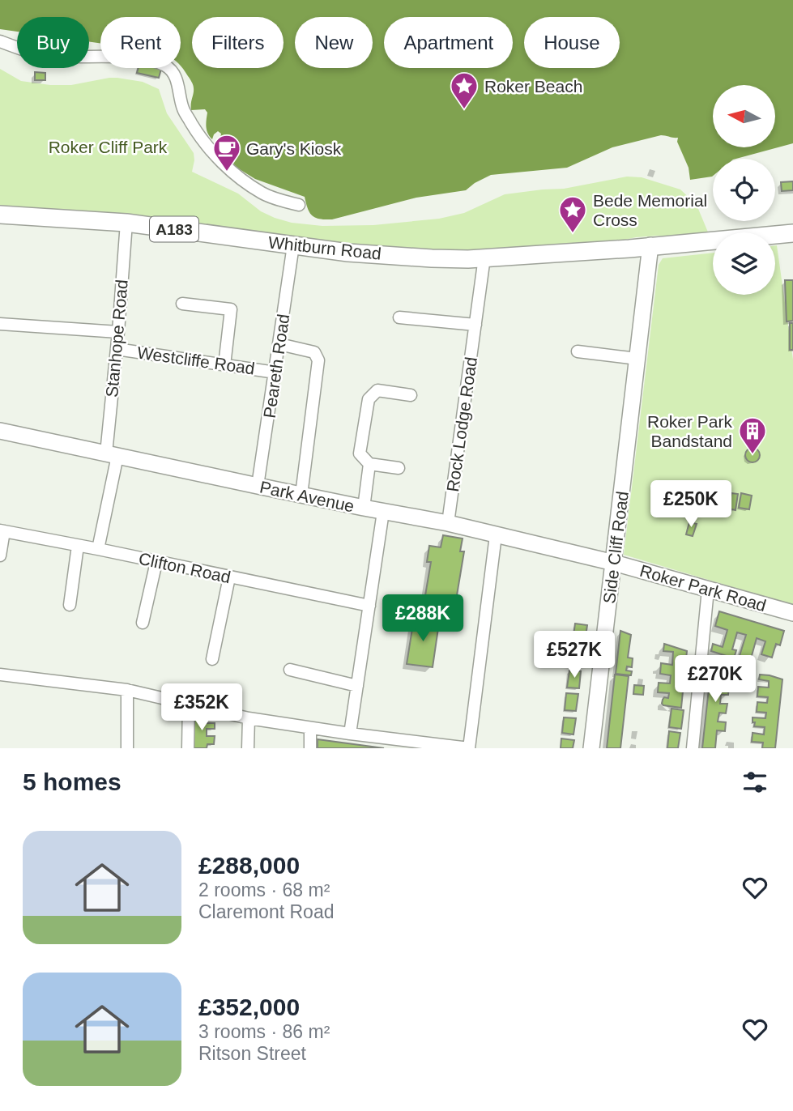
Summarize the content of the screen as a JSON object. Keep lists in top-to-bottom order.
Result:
{
  "streets": {
    "main road": ["A183", "Whitburn Road"],
    "street": [
      "Stanhope Road",
      "Westcliffe Road",
      "Peareth Road",
      "Rock Lodge Road",
      "Park Avenue",
      "Side Cliff Road",
      "Clifton Road",
      "Roker Park Road"
    ]
  },
  "crossings": [
    ["A183", "Whitburn Road"],
    ["A183", "Side Cliff Road"],
    ["Whitburn Road", "Stanhope Road"],
    ["Whitburn Road", "Peareth Road"],
    ["Whitburn Road", "Rock Lodge Road"],
    ["Whitburn Road", "Side Cliff Road"],
    ["Stanhope Road", "Westcliffe Road"],
    ["Stanhope Road", "Park Avenue"],
    ["Stanhope Road", "Clifton Road"],
    ["Westcliffe Road", "Peareth Road"],
    ["Peareth Road", "Park Avenue"],
    ["Rock Lodge Road", "Park Avenue"],
    ["Park Avenue", "Side Cliff Road"],
    ["Park Avenue", "Roker Park Road"],
    ["Side Cliff Road", "Roker Park Road"]
  ],
  "parks": ["Roker Cliff Park"],
  "places": {
    "place": ["Roker Beach", "Bede Memorial Cross"],
    "cafe": ["Gary's Kiosk"],
    "building": ["Roker Park Bandstand"]
  },
  "north": "left",
  "page": {
    "chip": [
      "Buy",
      "Rent",
      "Filters",
      "New",
      "Apartment",
      "House"
    ],
    "price": [
      "£250K",
      "£288K",
      "£527K",
      "£270K",
      "£352K"
    ],
    "heading": "5 homes",
    "list": [
      {
        "name": "£288,000",
        "note": "2 rooms · 68 m² · Claremont Road"
      },
      {
        "name": "£352,000",
        "note": "3 rooms · 86 m² · Ritson Street"
      }
    ]
  }
}
